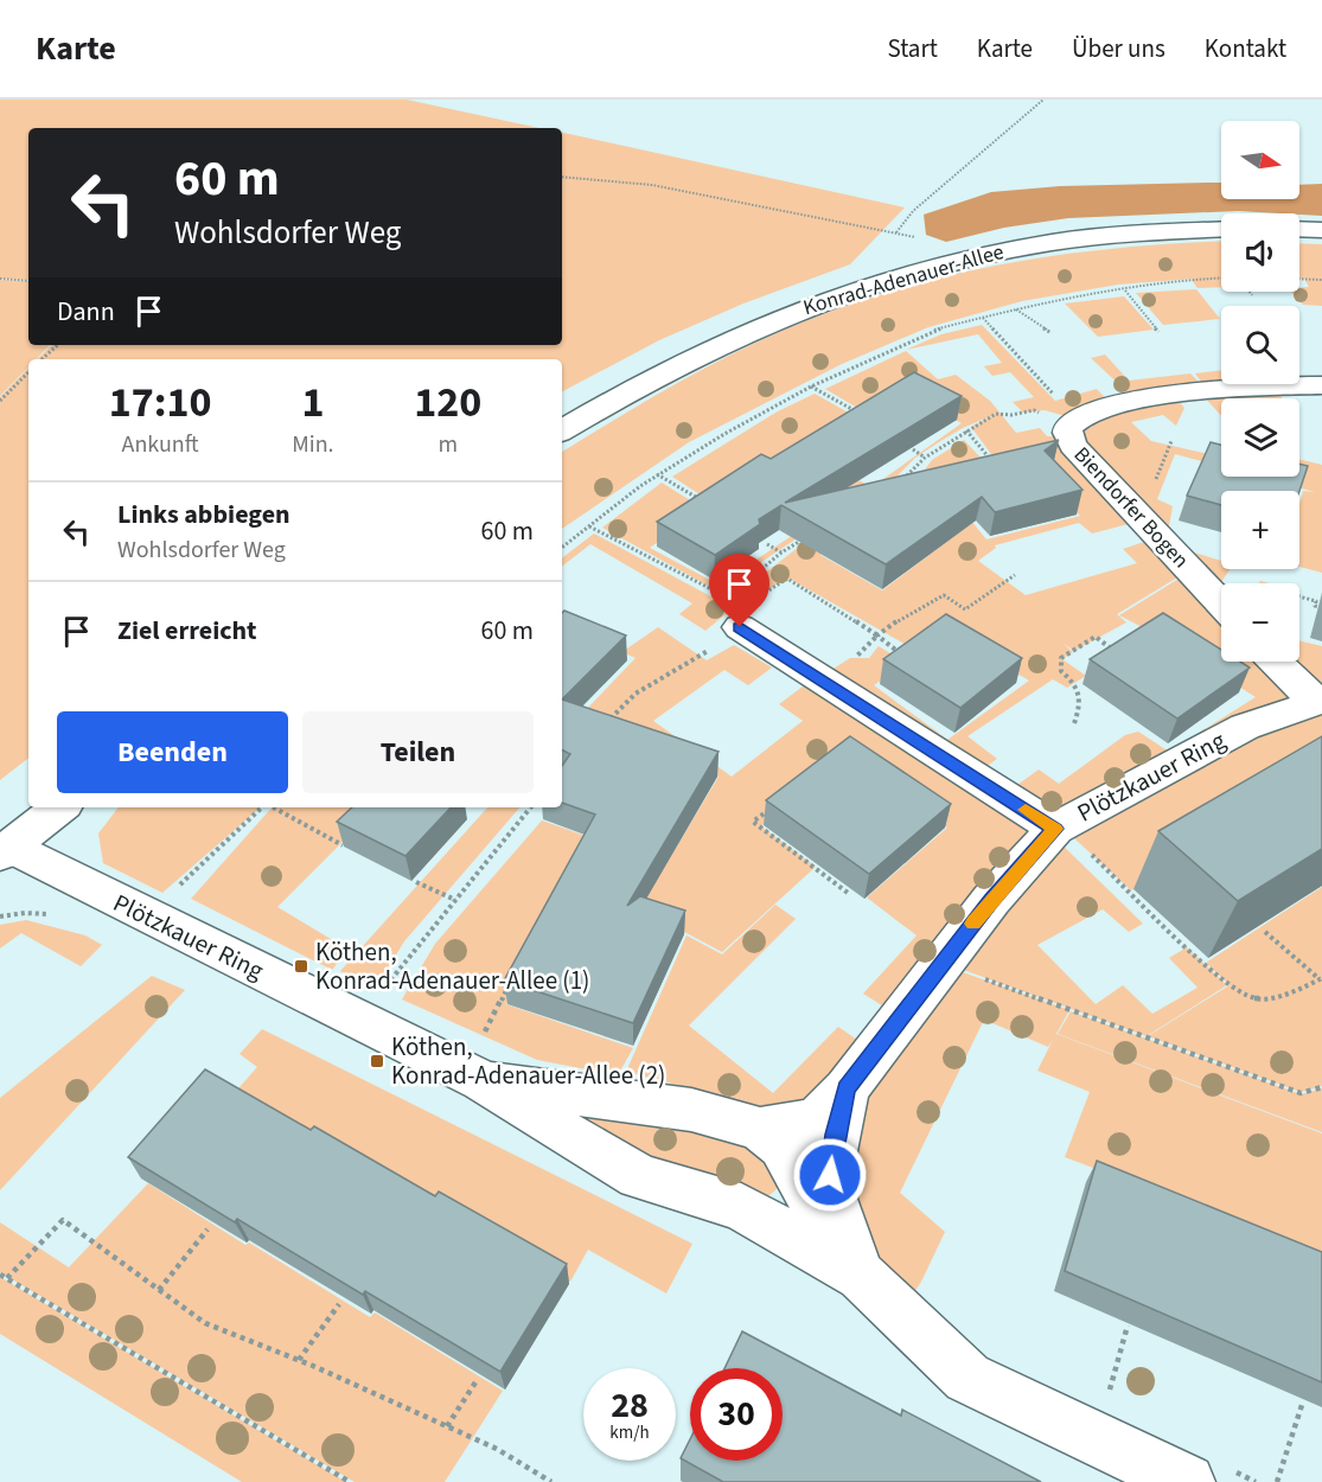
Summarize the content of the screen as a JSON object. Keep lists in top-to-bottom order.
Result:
{
  "streets": {
    "street": ["Konrad-Adenauer-Allee", "Biendorfer Bogen", "Plötzkauer Ring"]
  },
  "places": {
    "transit": ["Köthen, Konrad-Adenauer-Allee (1)", "Köthen, Konrad-Adenauer-Allee (2)"]
  },
  "north": "right",
  "page": {
    "header": "Karte",
    "nav": [
      "Start",
      "Karte",
      "Über uns",
      "Kontakt"
    ],
    "map_buttons": ["+", "−"],
    "turn": ["60 m", "Wohlsdorfer Weg"],
    "then": "Dann",
    "eta": [
      "17:10",
      "Ankunft",
      "1",
      "Min.",
      "120",
      "m"
    ],
    "list": [
      {
        "name": "Links abbiegen",
        "note": "Wohlsdorfer Weg",
        "value": "60 m"
      },
      {
        "name": "Ziel erreicht",
        "value": "60 m"
      }
    ],
    "buttons": ["Beenden", "Teilen"],
    "speed": "28 km/h",
    "limit": "30"
  }
}
